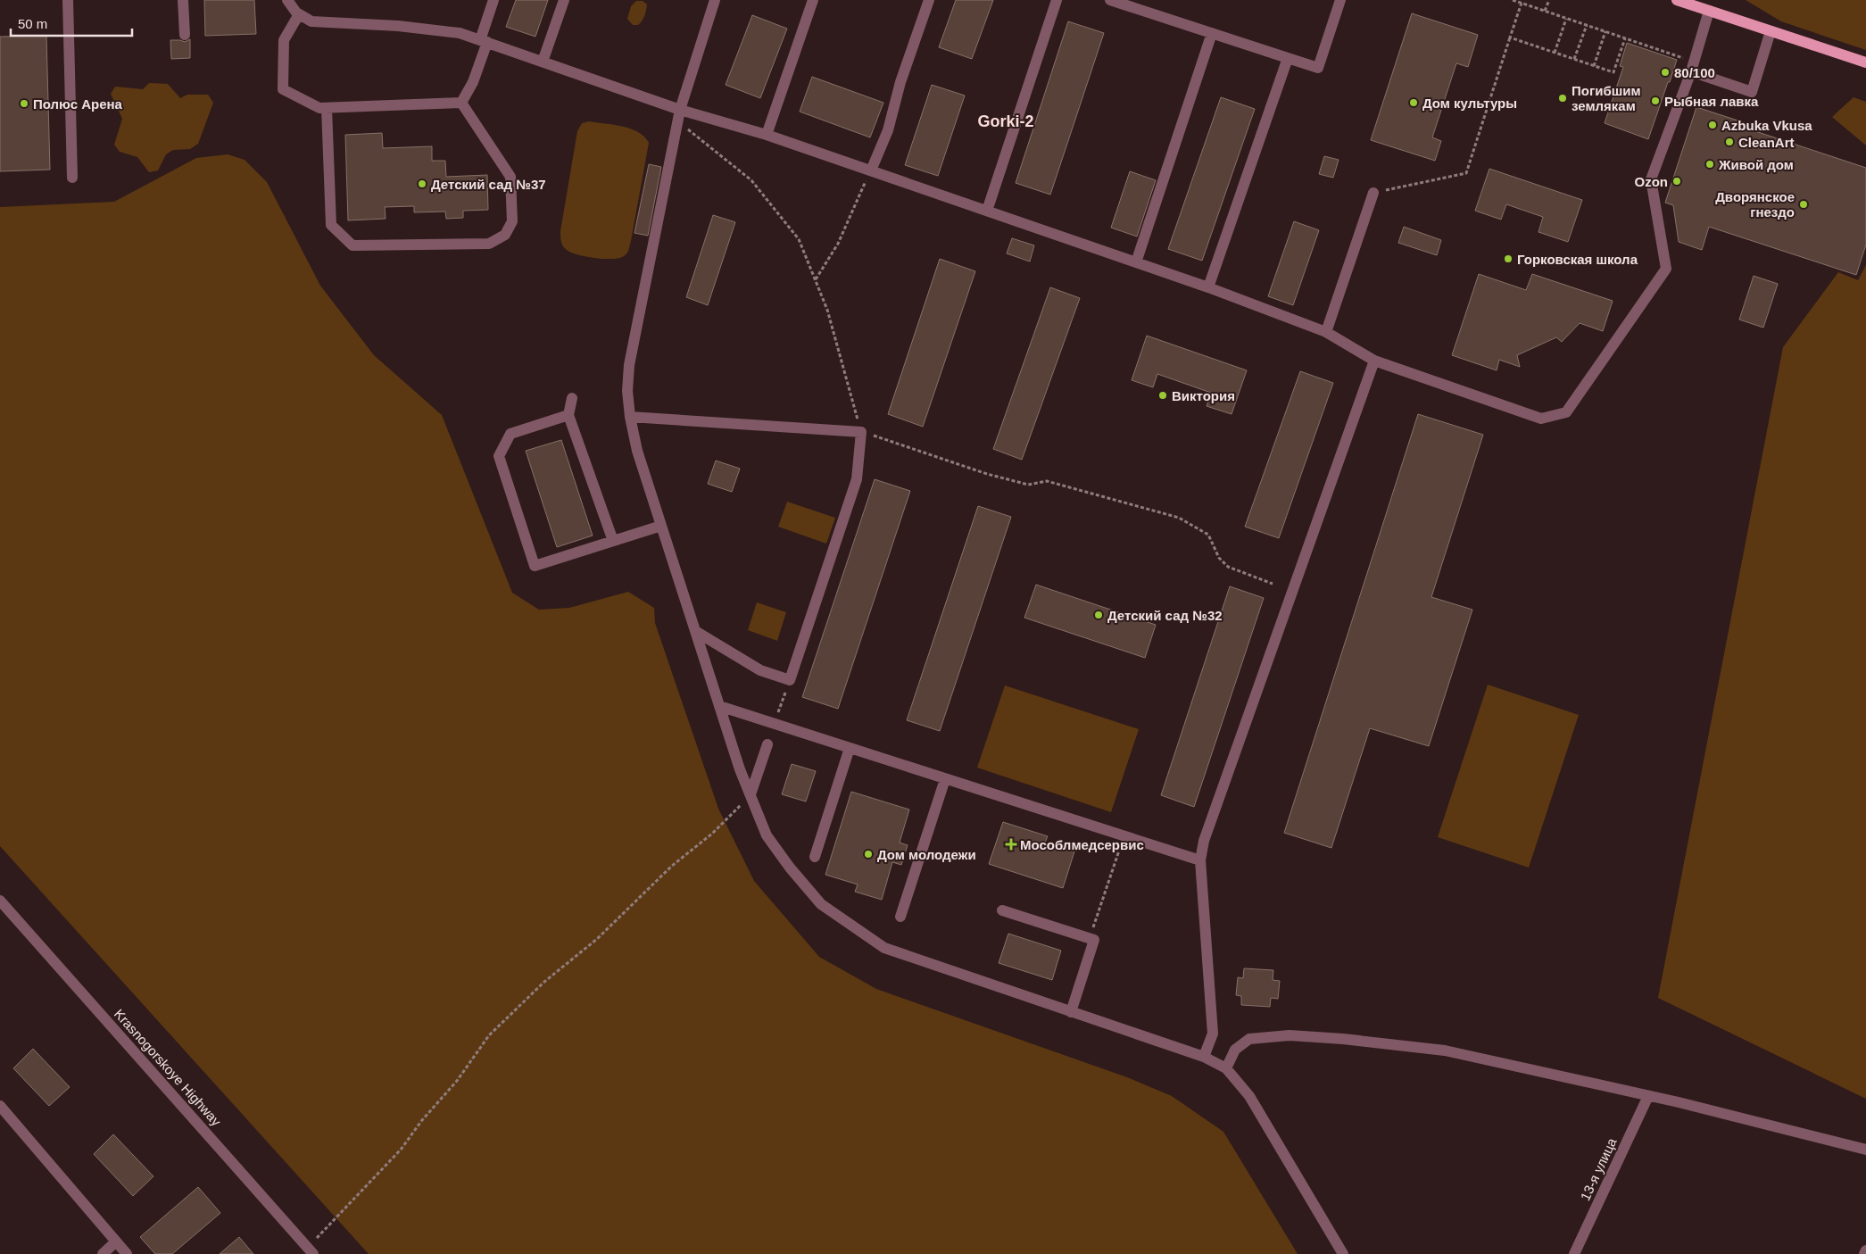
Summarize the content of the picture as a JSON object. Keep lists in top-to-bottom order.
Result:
{
  "streets": {
    "street": ["Krasnogorskoye Highway", "13-я улица"]
  },
  "districts": ["Gorki-2"],
  "places": {
    "other": [
      "80/100",
      "Погибшим землякам",
      "Рыбная лавка",
      "Дом культуры",
      "Полюс Арена",
      "Azbuka Vkusa",
      "CleanArt",
      "Живой дом",
      "Ozon",
      "Детский сад №37",
      "Дворянское гнездо",
      "Горковская школа",
      "Виктория",
      "Детский сад №32",
      "Дом молодежи"
    ],
    "health": ["Мособлмедсервис"]
  },
  "scale_bar": "50 m"
}
